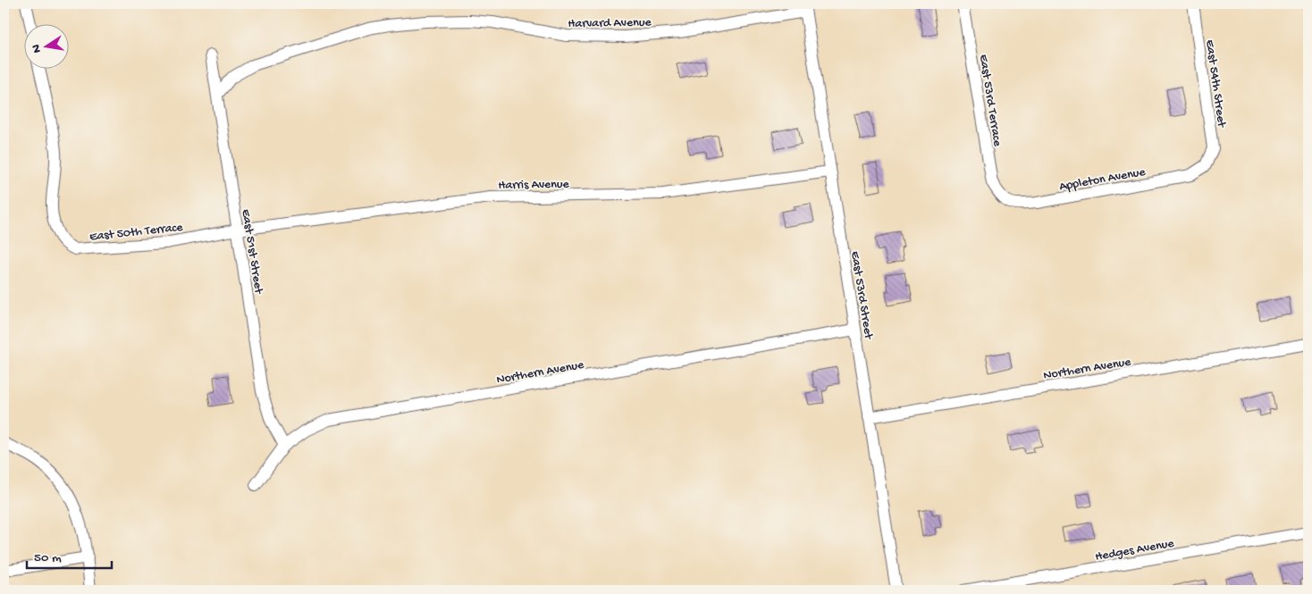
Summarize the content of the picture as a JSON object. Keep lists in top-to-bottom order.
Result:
{
  "streets": {
    "street": [
      "Harvard Avenue",
      "East 54th Street",
      "East 53rd Terrace",
      "Appleton Avenue",
      "Harris Avenue",
      "East 50th Terrace",
      "East 51st Street",
      "East 53rd Street",
      "Northern Avenue",
      "Hedges Avenue"
    ]
  },
  "crossings": [
    ["Harvard Avenue", "East 51st Street"],
    ["Harvard Avenue", "East 53rd Street"],
    ["East 54th Street", "Appleton Avenue"],
    ["East 53rd Terrace", "Appleton Avenue"],
    ["Harris Avenue", "East 50th Terrace"],
    ["Harris Avenue", "East 51st Street"],
    ["Harris Avenue", "East 53rd Street"],
    ["East 50th Terrace", "East 51st Street"],
    ["East 51st Street", "Northern Avenue"],
    ["East 53rd Street", "Northern Avenue"]
  ],
  "scale_bar": "50 m",
  "north": "left"
}
